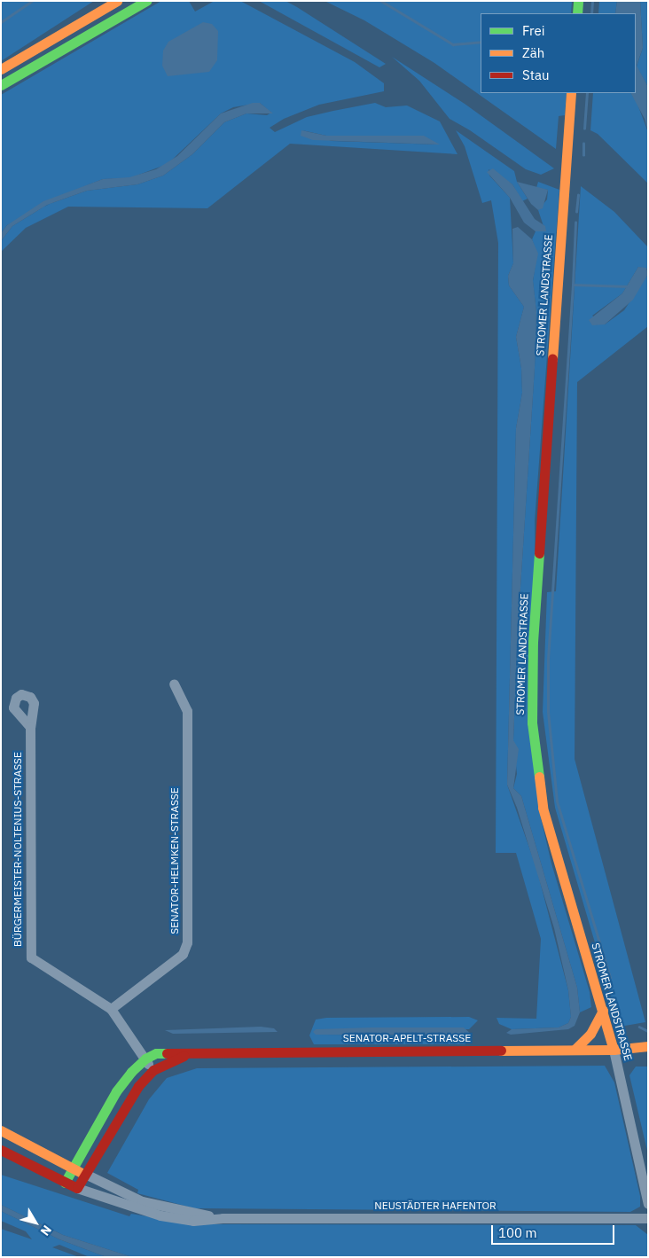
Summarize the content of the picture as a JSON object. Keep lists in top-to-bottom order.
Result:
{
  "streets": {
    "main road": ["STROMER LANDSTRASSE", "SENATOR-APELT-STRASSE"],
    "street": ["BÜRGERMEISTER-NOLTENIUS-STRASSE", "SENATOR-HELMKEN-STRASSE", "NEUSTÄDTER HAFENTOR"]
  },
  "crossings": [
    ["STROMER LANDSTRASSE", "SENATOR-APELT-STRASSE"],
    ["BÜRGERMEISTER-NOLTENIUS-STRASSE", "SENATOR-HELMKEN-STRASSE"],
    ["SENATOR-APELT-STRASSE", "NEUSTÄDTER HAFENTOR"]
  ],
  "legend": ["Frei", "Zäh", "Stau"],
  "scale_bar": "100 m",
  "north": "bottom right"
}
